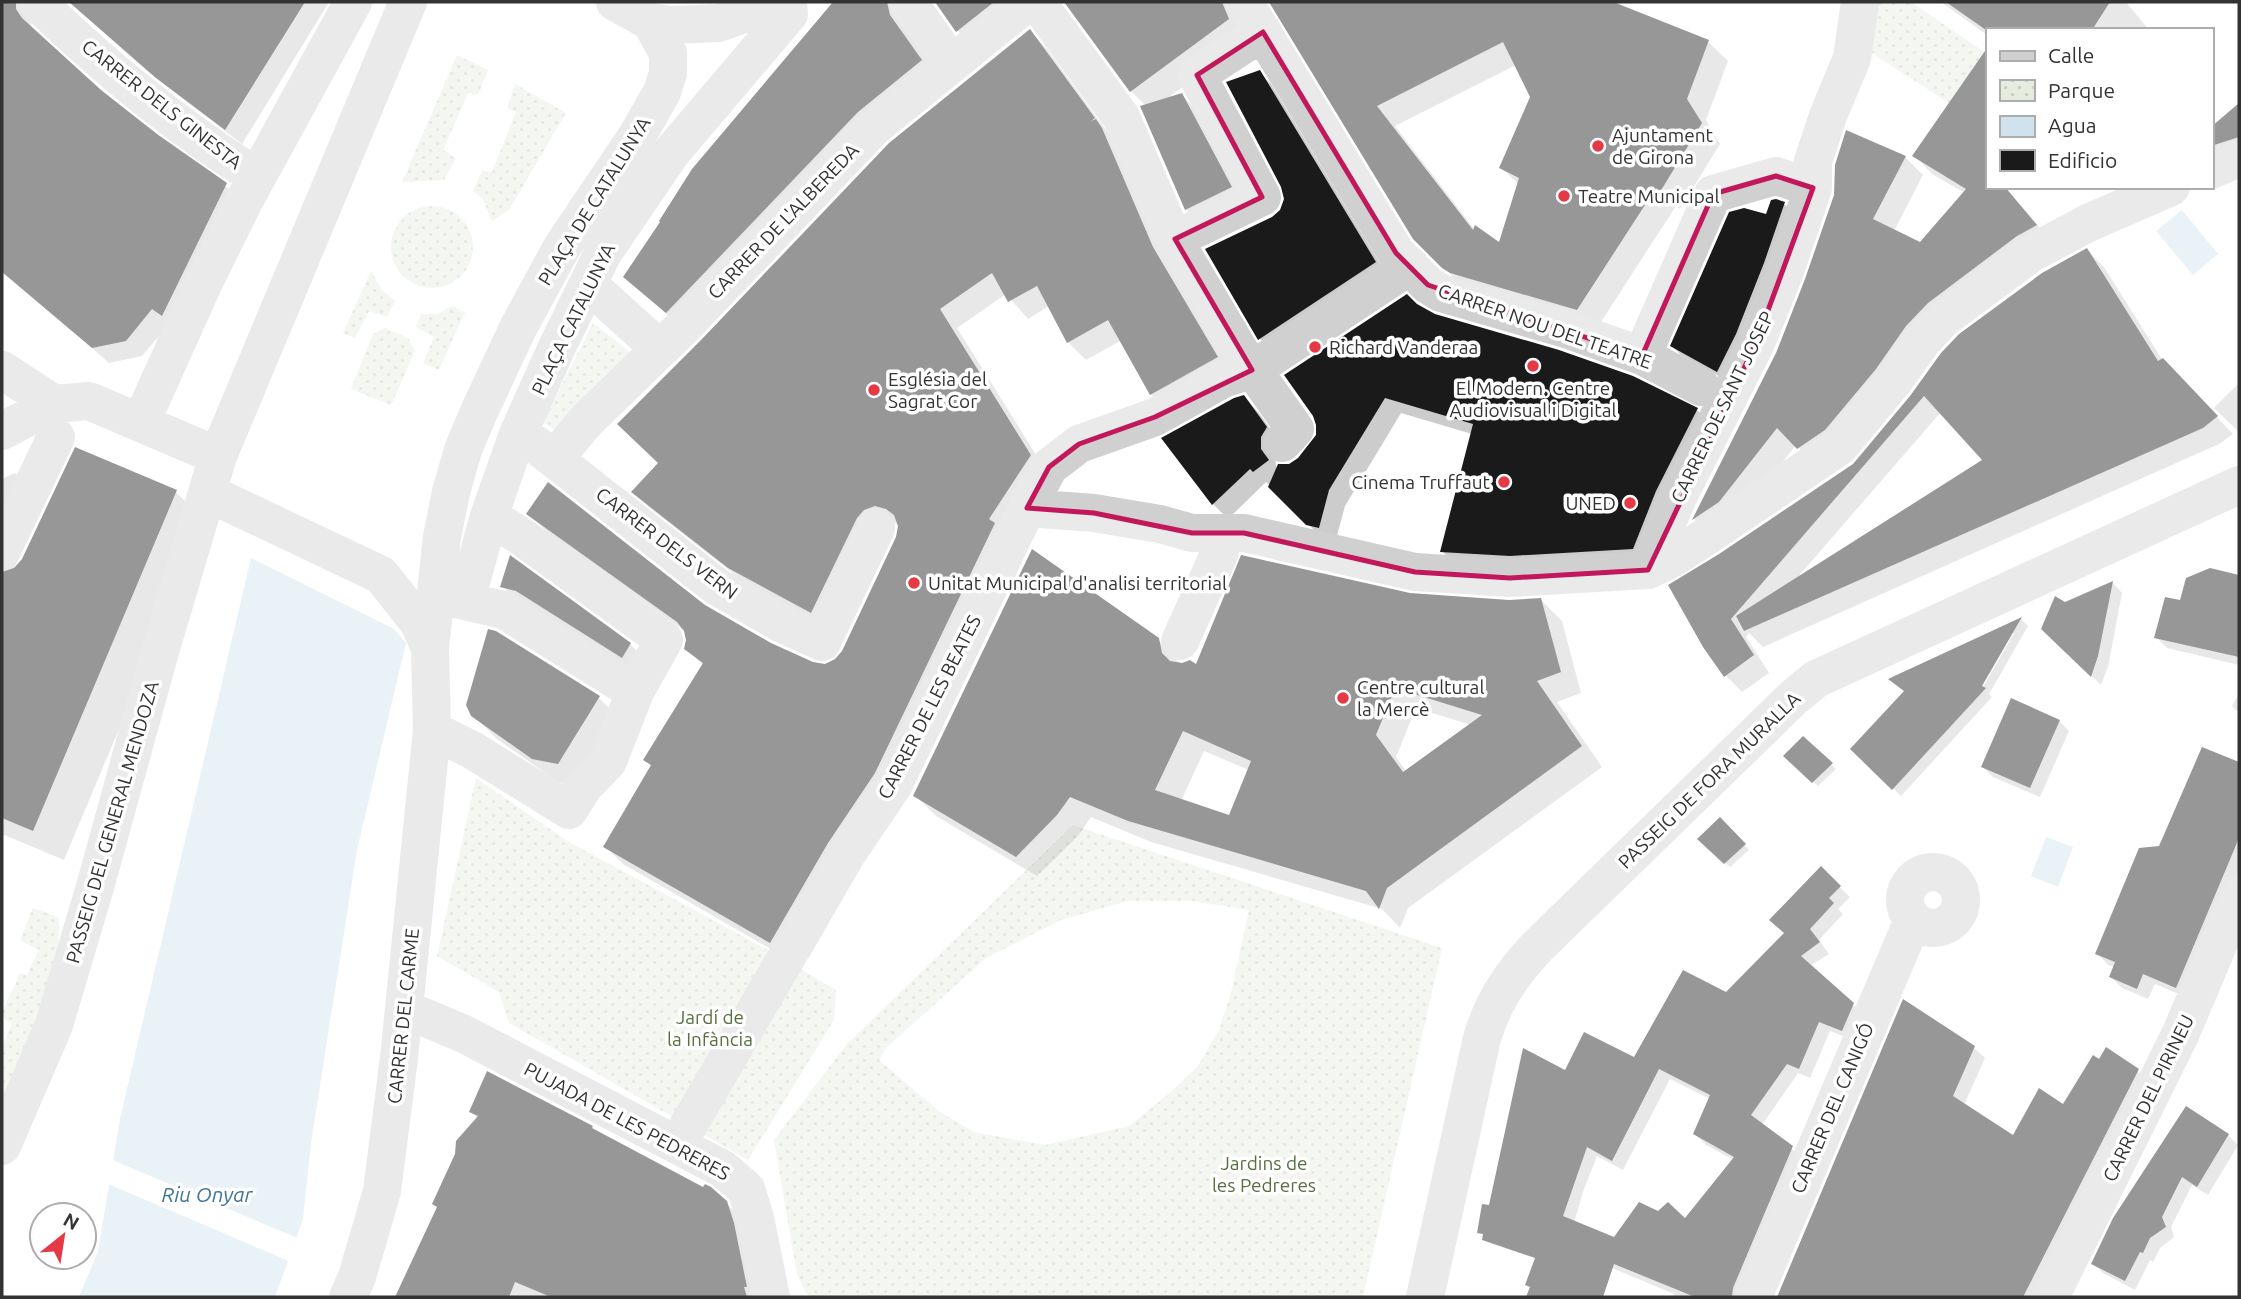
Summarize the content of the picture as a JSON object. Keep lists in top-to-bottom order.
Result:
{
  "streets": {
    "street": [
      "CARRER DELS GINESTA",
      "PLAÇA DE CATALUNYA",
      "CARRER DE L'ALBEREDA",
      "PLAÇA CATALUNYA",
      "CARRER NOU DEL TEATRE",
      "CARRER DE SANT JOSEP",
      "CARRER DELS VERN",
      "CARRER DE LES BEATES",
      "PASSEIG DE FORA MURALLA",
      "PASSEIG DEL GENERAL MENDOZA",
      "CARRER DEL CARME",
      "CARRER DEL PIRINEU",
      "CARRER DEL CANIGÓ",
      "PUJADA DE LES PEDRERES"
    ]
  },
  "crossings": [
    ["PLAÇA DE CATALUNYA", "PLAÇA CATALUNYA"],
    ["PLAÇA DE CATALUNYA", "PASSEIG DEL GENERAL MENDOZA"],
    ["PLAÇA DE CATALUNYA", "CARRER DEL CARME"],
    ["CARRER DE L'ALBEREDA", "CARRER DELS VERN"],
    ["PLAÇA CATALUNYA", "CARRER DELS VERN"],
    ["CARRER NOU DEL TEATRE", "CARRER DE LES BEATES"],
    ["CARRER DE LES BEATES", "PUJADA DE LES PEDRERES"],
    ["CARRER DEL CARME", "PUJADA DE LES PEDRERES"]
  ],
  "water": ["Riu Onyar"],
  "parks": ["Jardí de la Infància", "Jardins de les Pedreres"],
  "places": [
    "Ajuntament de Girona",
    "Teatre Municipal",
    "Richard Vanderaa",
    "El Modern. Centre Audiovisual i Digital",
    "Església del Sagrat Cor",
    "Cinema Truffaut",
    "UNED",
    "Unitat Municipal d'analisi territorial",
    "Centre cultural la Mercè"
  ],
  "legend": [
    "Calle",
    "Parque",
    "Agua",
    "Edificio"
  ],
  "north": "top right"
}
